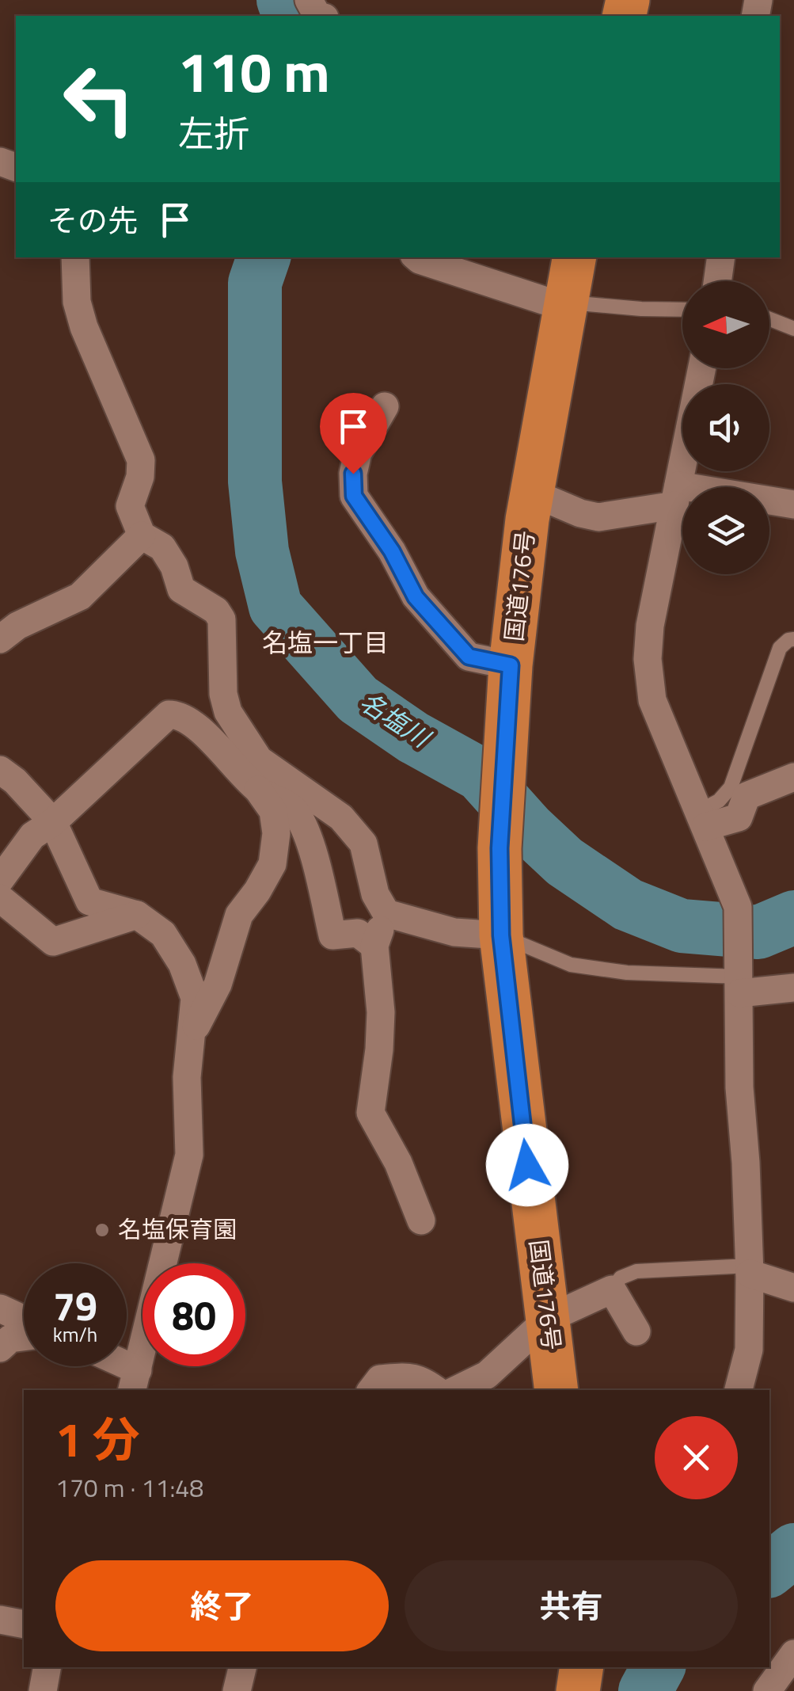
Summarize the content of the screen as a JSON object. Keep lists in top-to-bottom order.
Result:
{
  "streets": {
    "highway": ["国道176号"]
  },
  "districts": ["名塩一丁目"],
  "water": ["名塩川"],
  "places": ["名塩保育園"],
  "north": "left",
  "page": {
    "turn": ["110 m", "左折"],
    "then": "その先",
    "speed": "79 km/h",
    "limit": "80",
    "heading": ["1 分", "170 m · 11:48"],
    "buttons": ["終了", "共有"]
  }
}
